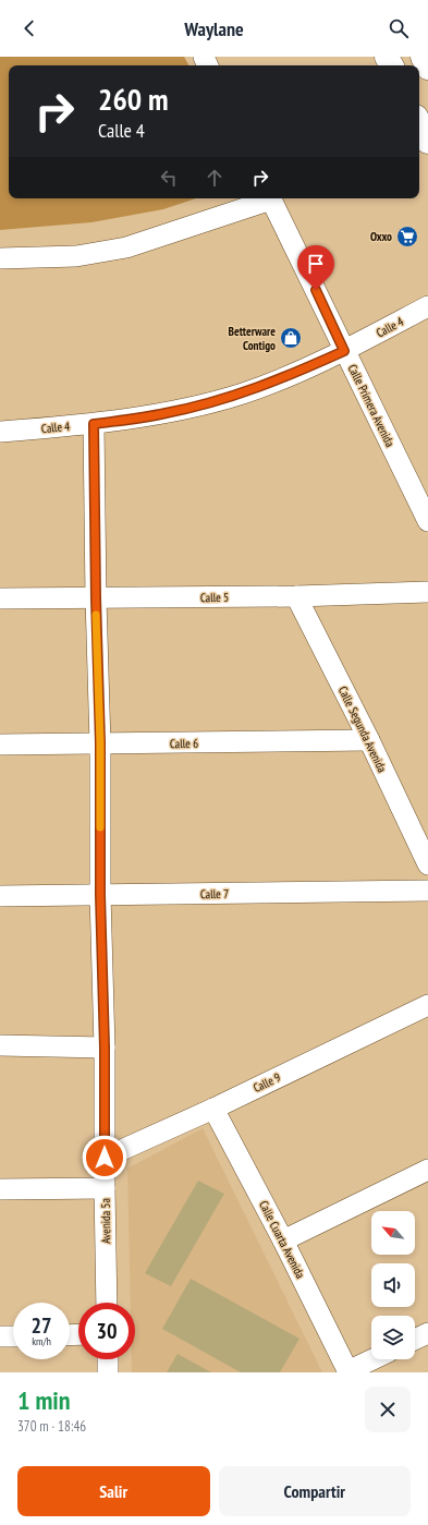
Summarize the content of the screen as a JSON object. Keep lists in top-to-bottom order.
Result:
{
  "streets": {
    "street": [
      "Calle 4",
      "Calle Primera Avenida",
      "Calle 5",
      "Calle Segunda Avenida",
      "Calle 6",
      "Calle 7",
      "Calle 9",
      "Avenida 5a",
      "Calle Cuarta Avenida"
    ]
  },
  "crossings": [
    ["Calle 4", "Calle Primera Avenida"],
    ["Calle 4", "Avenida 5a"],
    ["Calle 5", "Calle Segunda Avenida"],
    ["Calle 5", "Avenida 5a"],
    ["Calle Segunda Avenida", "Calle 6"],
    ["Calle 6", "Avenida 5a"],
    ["Calle 7", "Avenida 5a"],
    ["Calle 9", "Avenida 5a"],
    ["Calle 9", "Calle Cuarta Avenida"]
  ],
  "places": {
    "supermarket": ["Oxxo"],
    "shop": ["Betterware Contigo"]
  },
  "north": "top left",
  "page": {
    "header": "Waylane",
    "turn": ["260 m", "Calle 4"],
    "speed": "27 km/h",
    "limit": "30",
    "heading": ["1 min", "370 m · 18:46"],
    "buttons": ["Salir", "Compartir"]
  }
}
